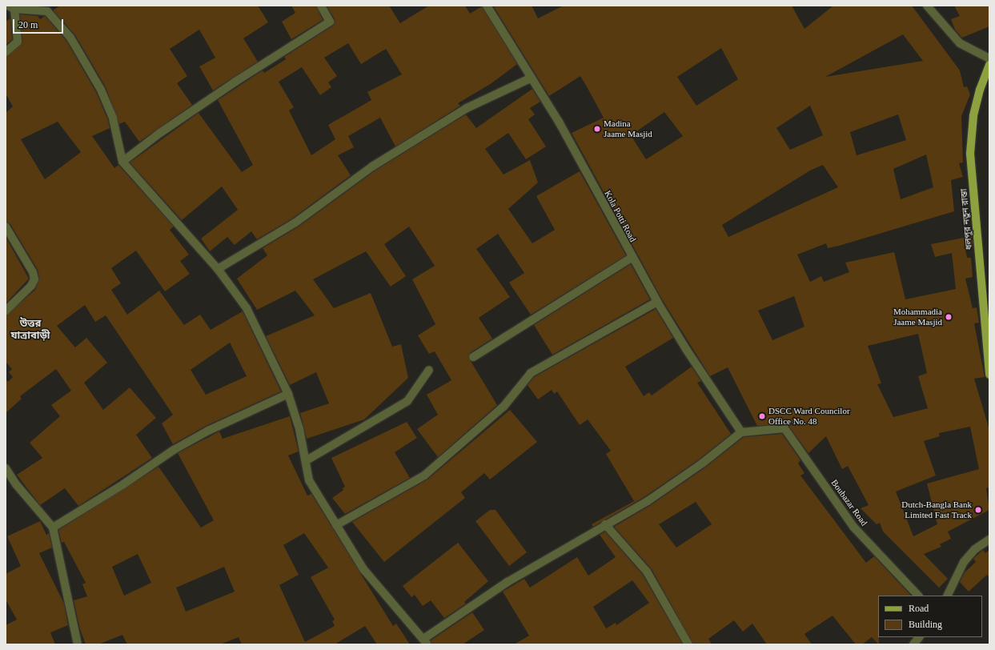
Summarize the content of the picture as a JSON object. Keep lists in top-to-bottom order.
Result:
{
  "streets": {
    "main road": ["ধলপুর নতুন রাস্তা"],
    "street": ["Kola Potti Road", "Boubazar Road"]
  },
  "crossings": [
    ["Kola Potti Road", "Boubazar Road"]
  ],
  "districts": ["উত্তর যাত্রাবাড়ী"],
  "places": [
    "Madina Jaame Masjid",
    "Mohammadia Jaame Masjid",
    "DSCC Ward Councilor Office No. 48",
    "Dutch-Bangla Bank Limited Fast Track"
  ],
  "legend": ["Road", "Building"],
  "scale_bar": "20 m"
}
